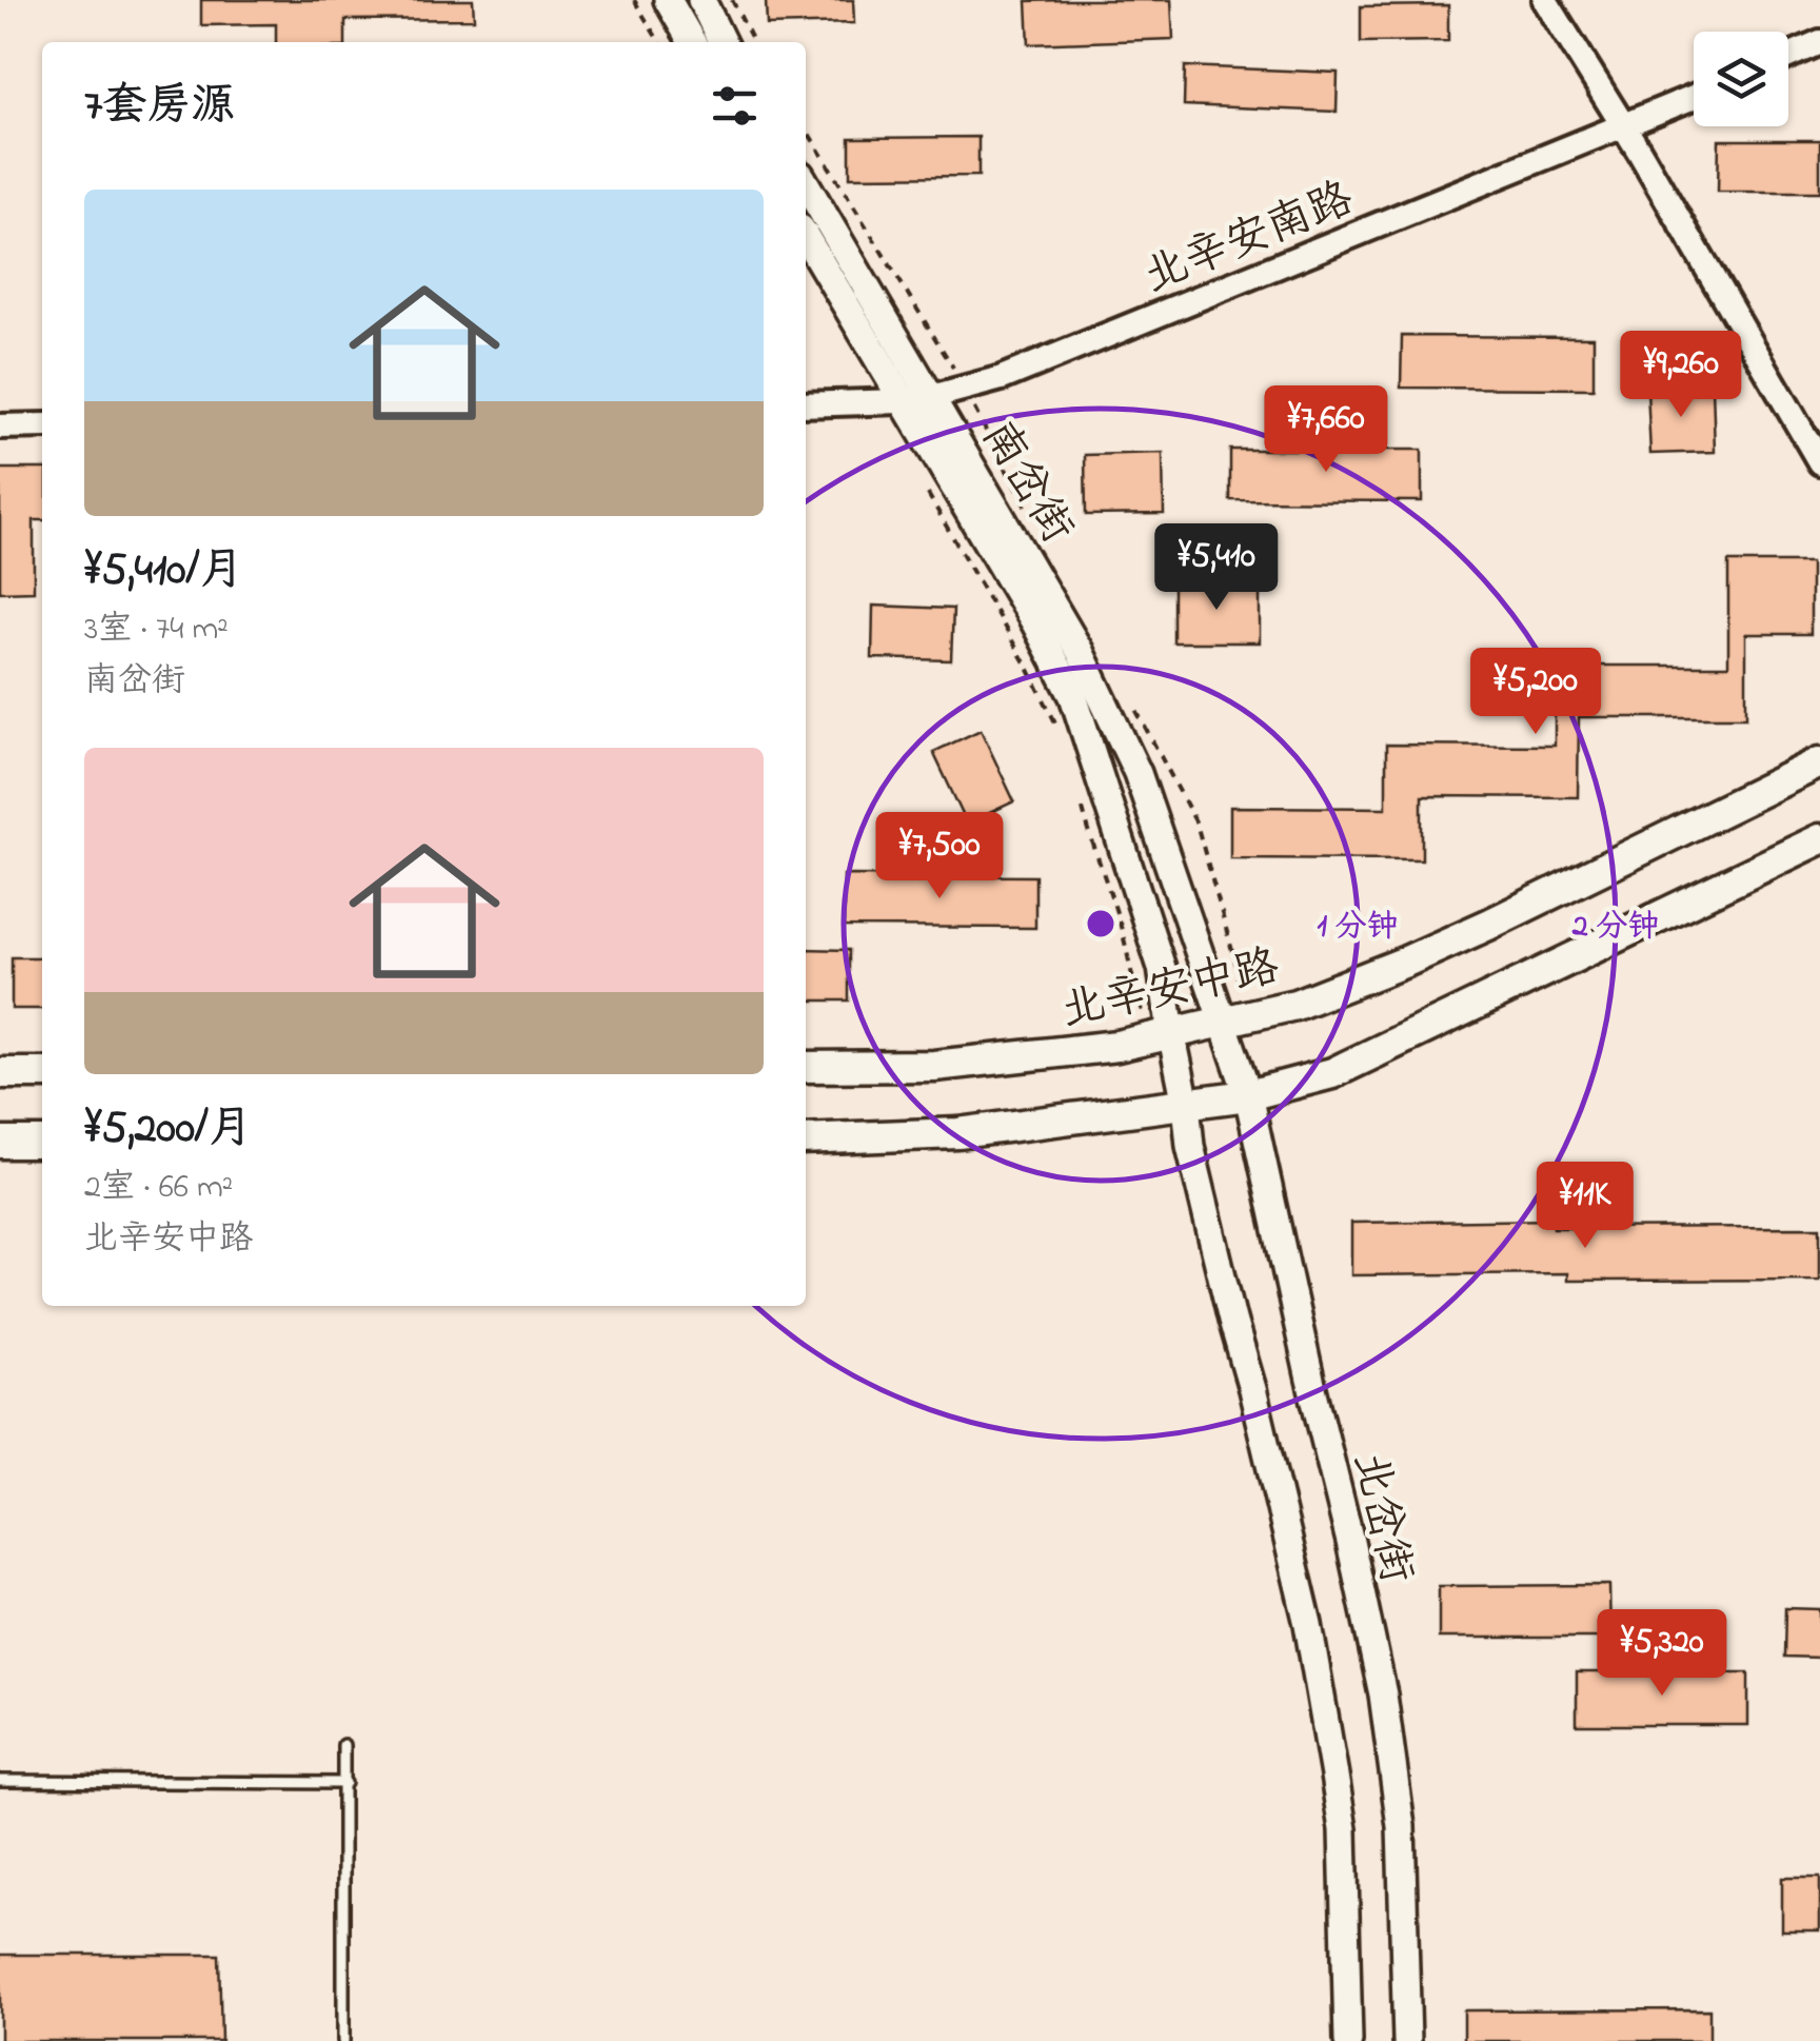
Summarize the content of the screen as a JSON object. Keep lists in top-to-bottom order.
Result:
{
  "streets": {
    "main road": ["南岔街", "北辛安中路", "北岔街"],
    "street": ["北辛安南路"]
  },
  "crossings": [
    ["北辛安南路", "南岔街"],
    ["南岔街", "北辛安中路"],
    ["南岔街", "北岔街"],
    ["北辛安中路", "北岔街"]
  ],
  "page": {
    "heading": "7套房源",
    "list": [
      {
        "name": "¥5,410/月",
        "note": "3室 · 74 m² · 南岔街"
      },
      {
        "name": "¥5,200/月",
        "note": "2室 · 66 m² · 北辛安中路"
      }
    ],
    "price": [
      "¥9,260",
      "¥7,660",
      "¥5,410",
      "¥5,200",
      "¥7,500",
      "¥11K",
      "¥5,320"
    ]
  },
  "rings": ["1 分钟", "2 分钟"]
}
